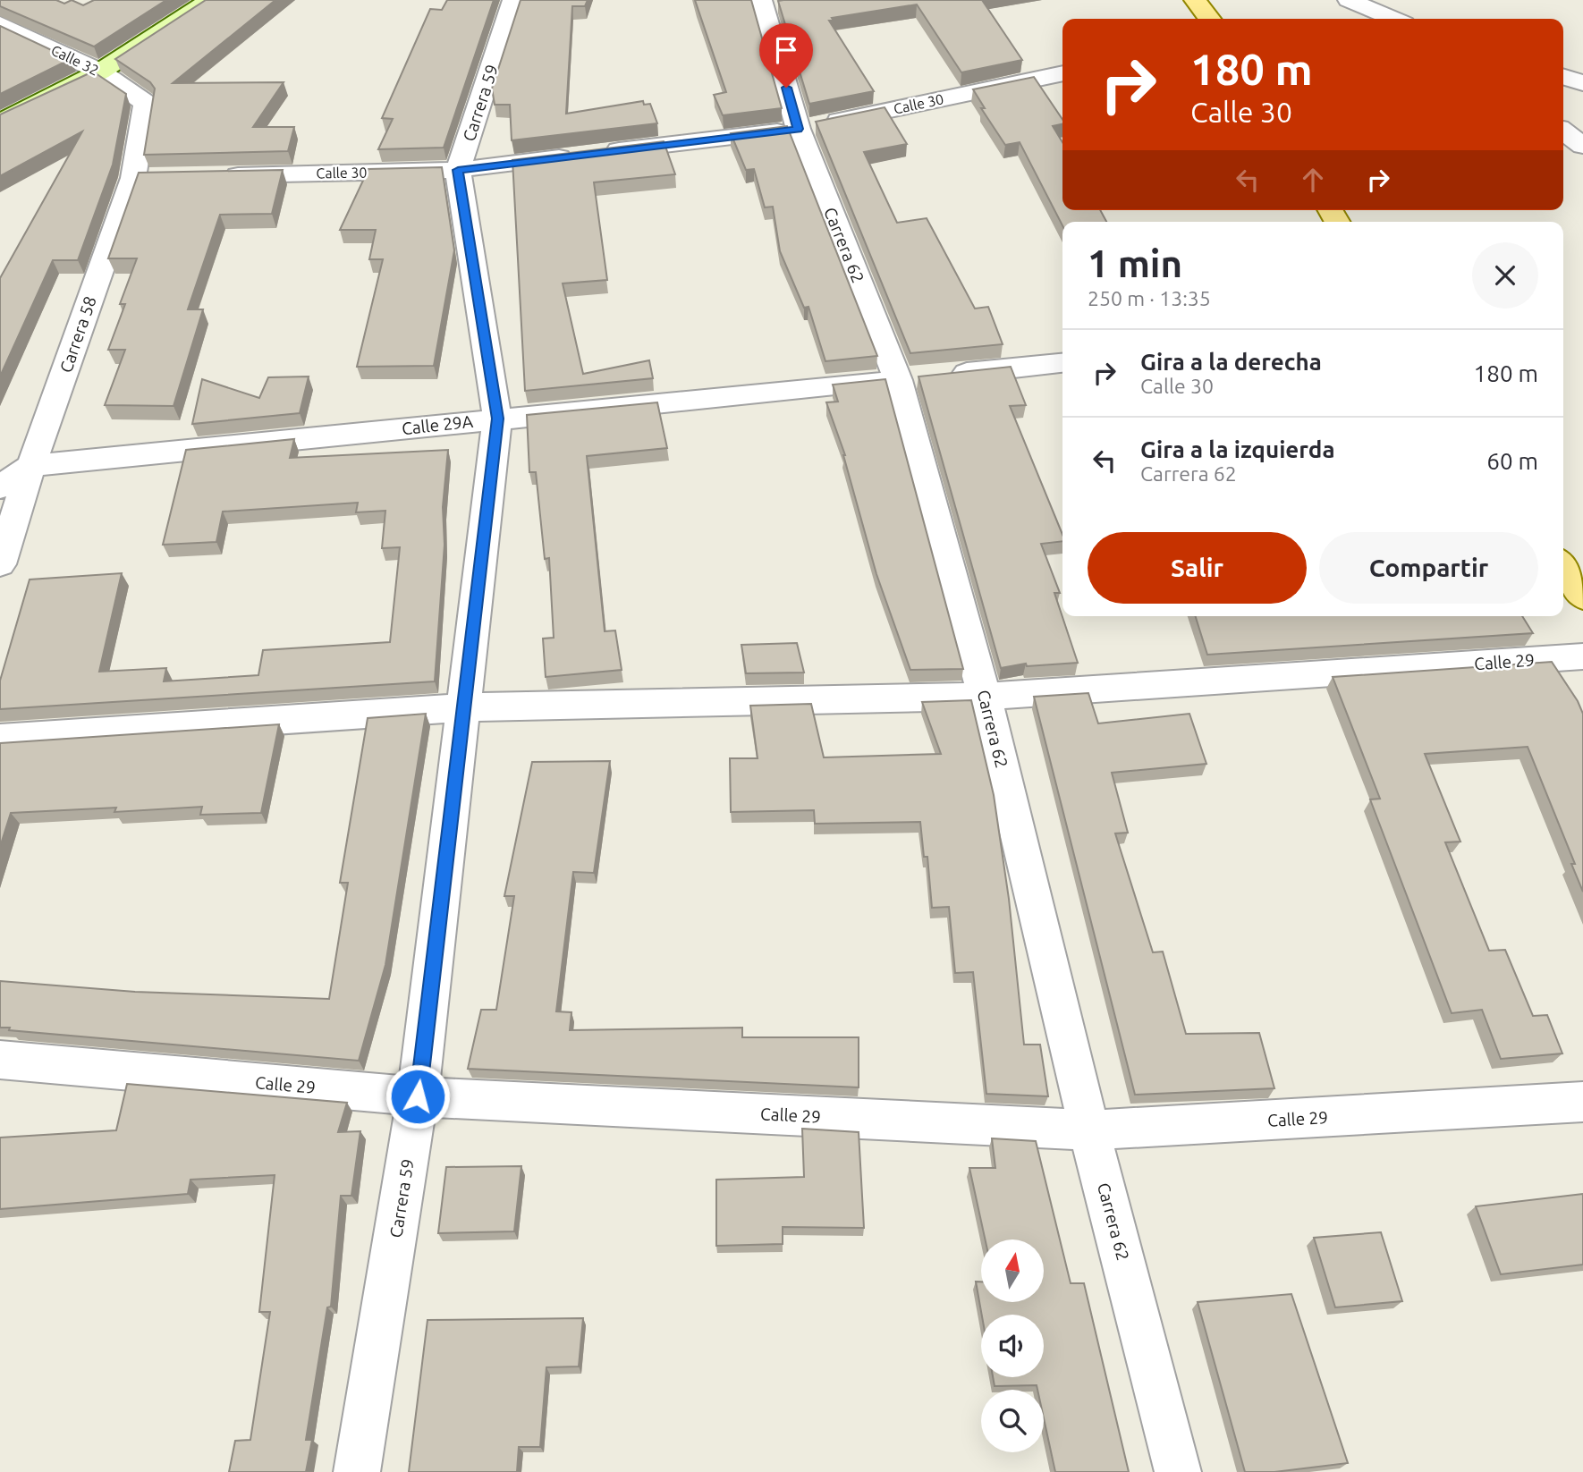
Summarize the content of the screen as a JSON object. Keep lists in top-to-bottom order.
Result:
{
  "streets": {
    "street": [
      "Calle 32",
      "Carrera 59",
      "Calle 30",
      "Carrera 62",
      "Carrera 58",
      "Calle 29A",
      "Calle 29"
    ]
  },
  "crossings": [
    ["Calle 32", "Carrera 58"],
    ["Carrera 59", "Calle 30"],
    ["Carrera 59", "Calle 29A"],
    ["Carrera 59", "Calle 29"],
    ["Calle 30", "Carrera 62"],
    ["Carrera 62", "Calle 29A"],
    ["Carrera 62", "Calle 29"],
    ["Carrera 58", "Calle 29A"]
  ],
  "north": "top",
  "page": {
    "turn": ["180 m", "Calle 30"],
    "heading": ["1 min", "250 m · 13:35"],
    "list": [
      {
        "name": "Gira a la derecha",
        "note": "Calle 30",
        "value": "180 m"
      },
      {
        "name": "Gira a la izquierda",
        "note": "Carrera 62",
        "value": "60 m"
      }
    ],
    "buttons": ["Salir", "Compartir"]
  }
}
